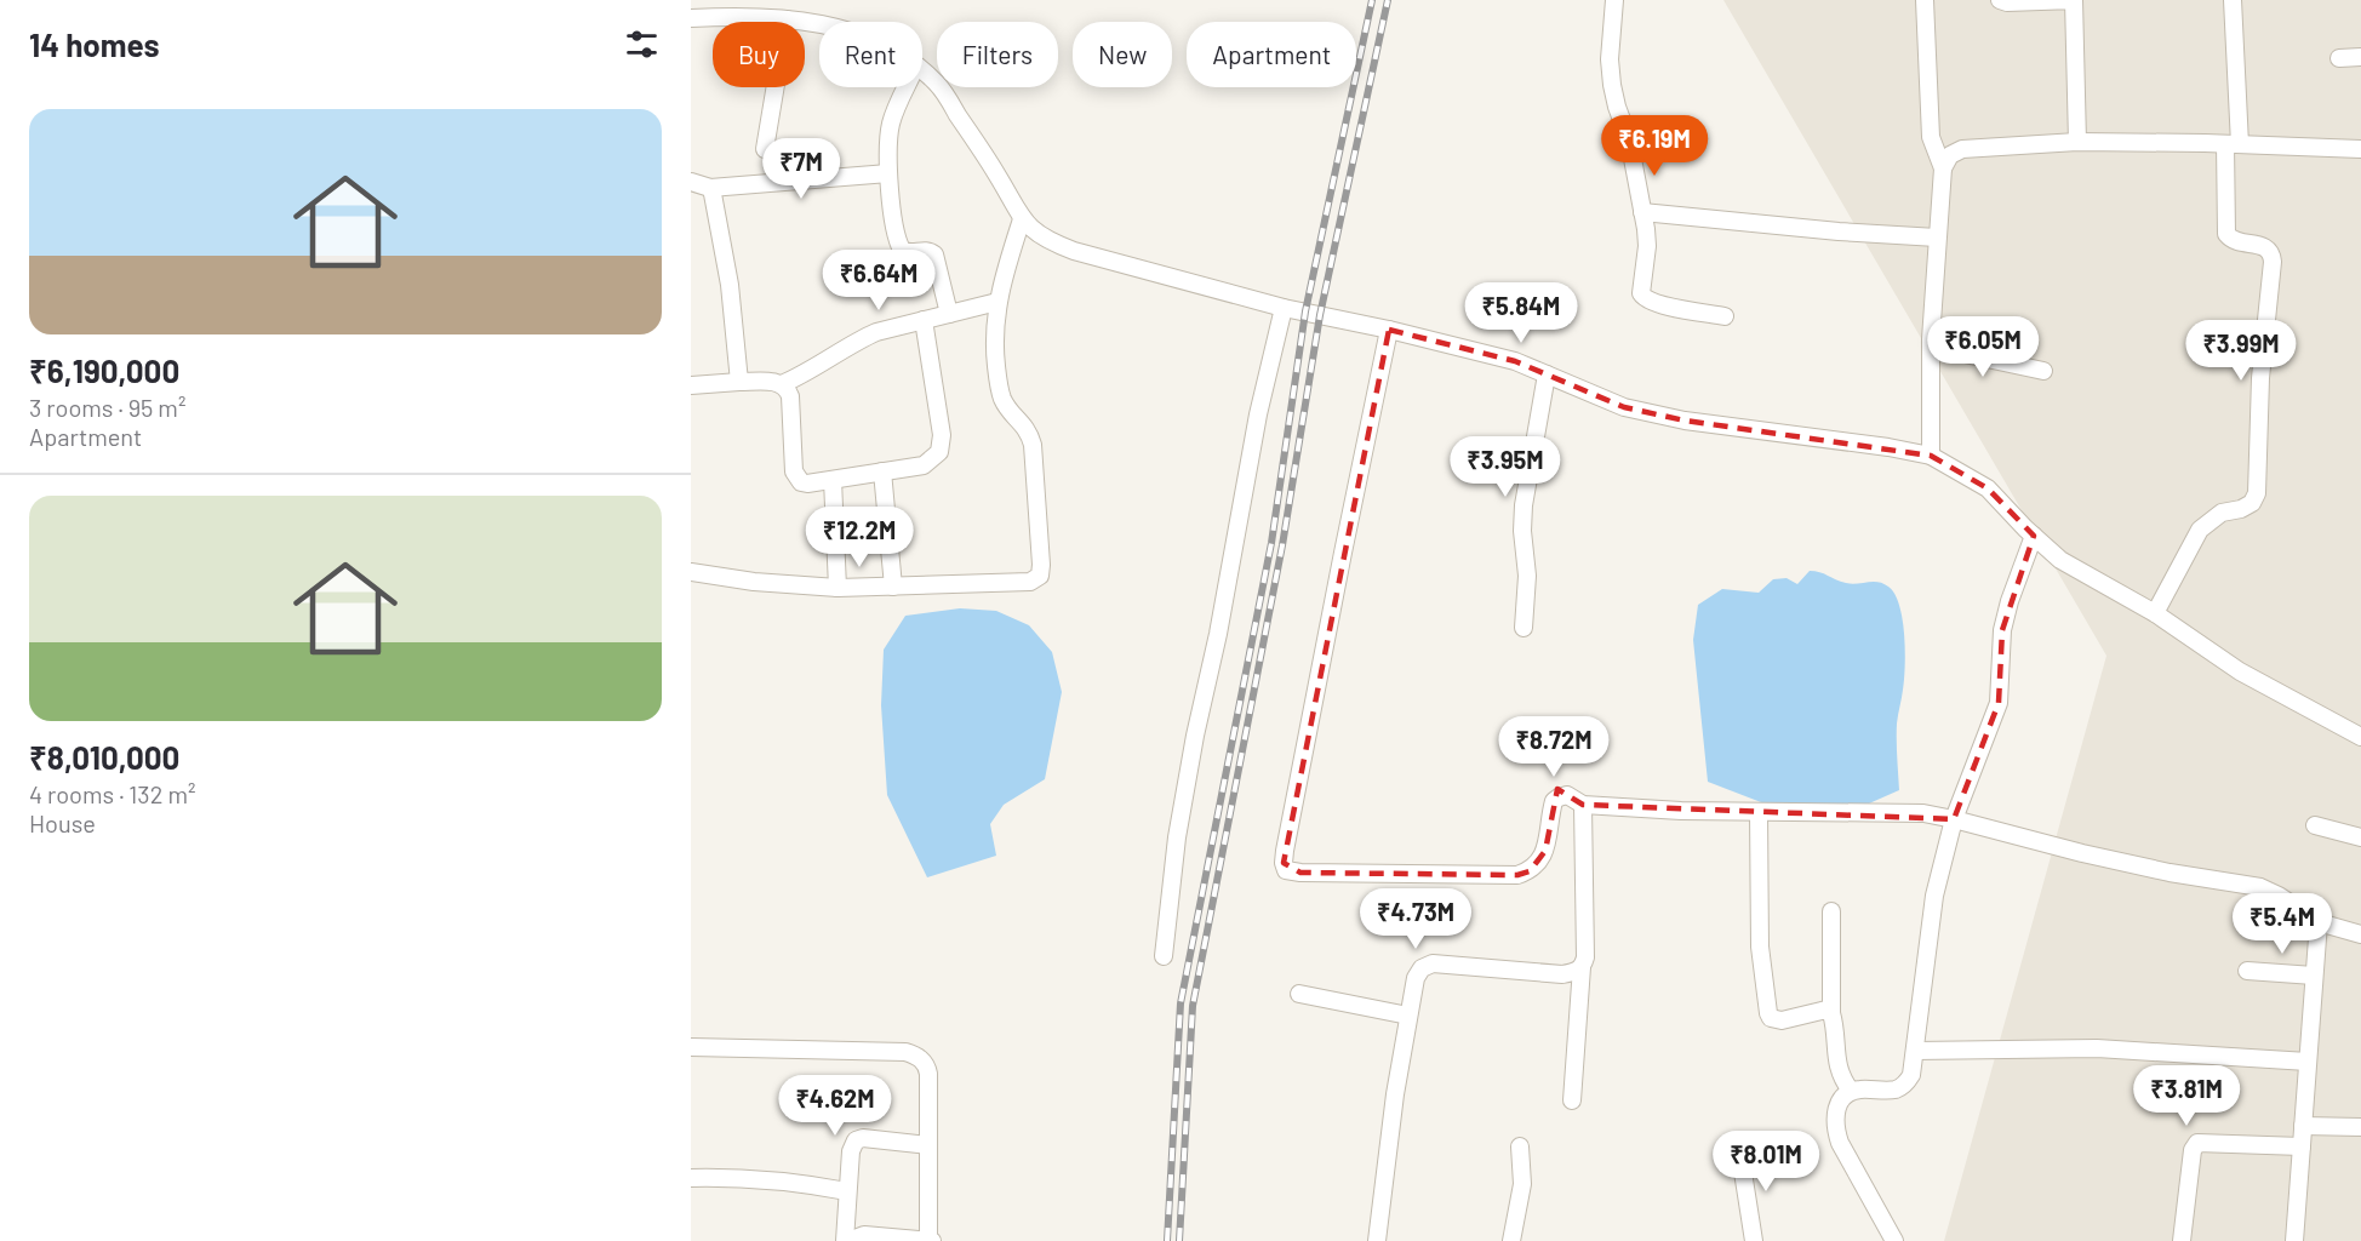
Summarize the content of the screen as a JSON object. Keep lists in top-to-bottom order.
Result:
{
  "page": {
    "heading": "14 homes",
    "chip": [
      "Buy",
      "Rent",
      "Filters",
      "New",
      "Apartment"
    ],
    "list": [
      {
        "name": "₹6,190,000",
        "note": "3 rooms · 95 m² · Apartment"
      },
      {
        "name": "₹8,010,000",
        "note": "4 rooms · 132 m² · House"
      }
    ],
    "price": [
      "₹6.19M",
      "₹7M",
      "₹6.64M",
      "₹5.84M",
      "₹6.05M",
      "₹3.99M",
      "₹3.95M",
      "₹12.2M",
      "₹8.72M",
      "₹4.73M",
      "₹5.4M",
      "₹3.81M",
      "₹4.62M",
      "₹8.01M"
    ]
  }
}
